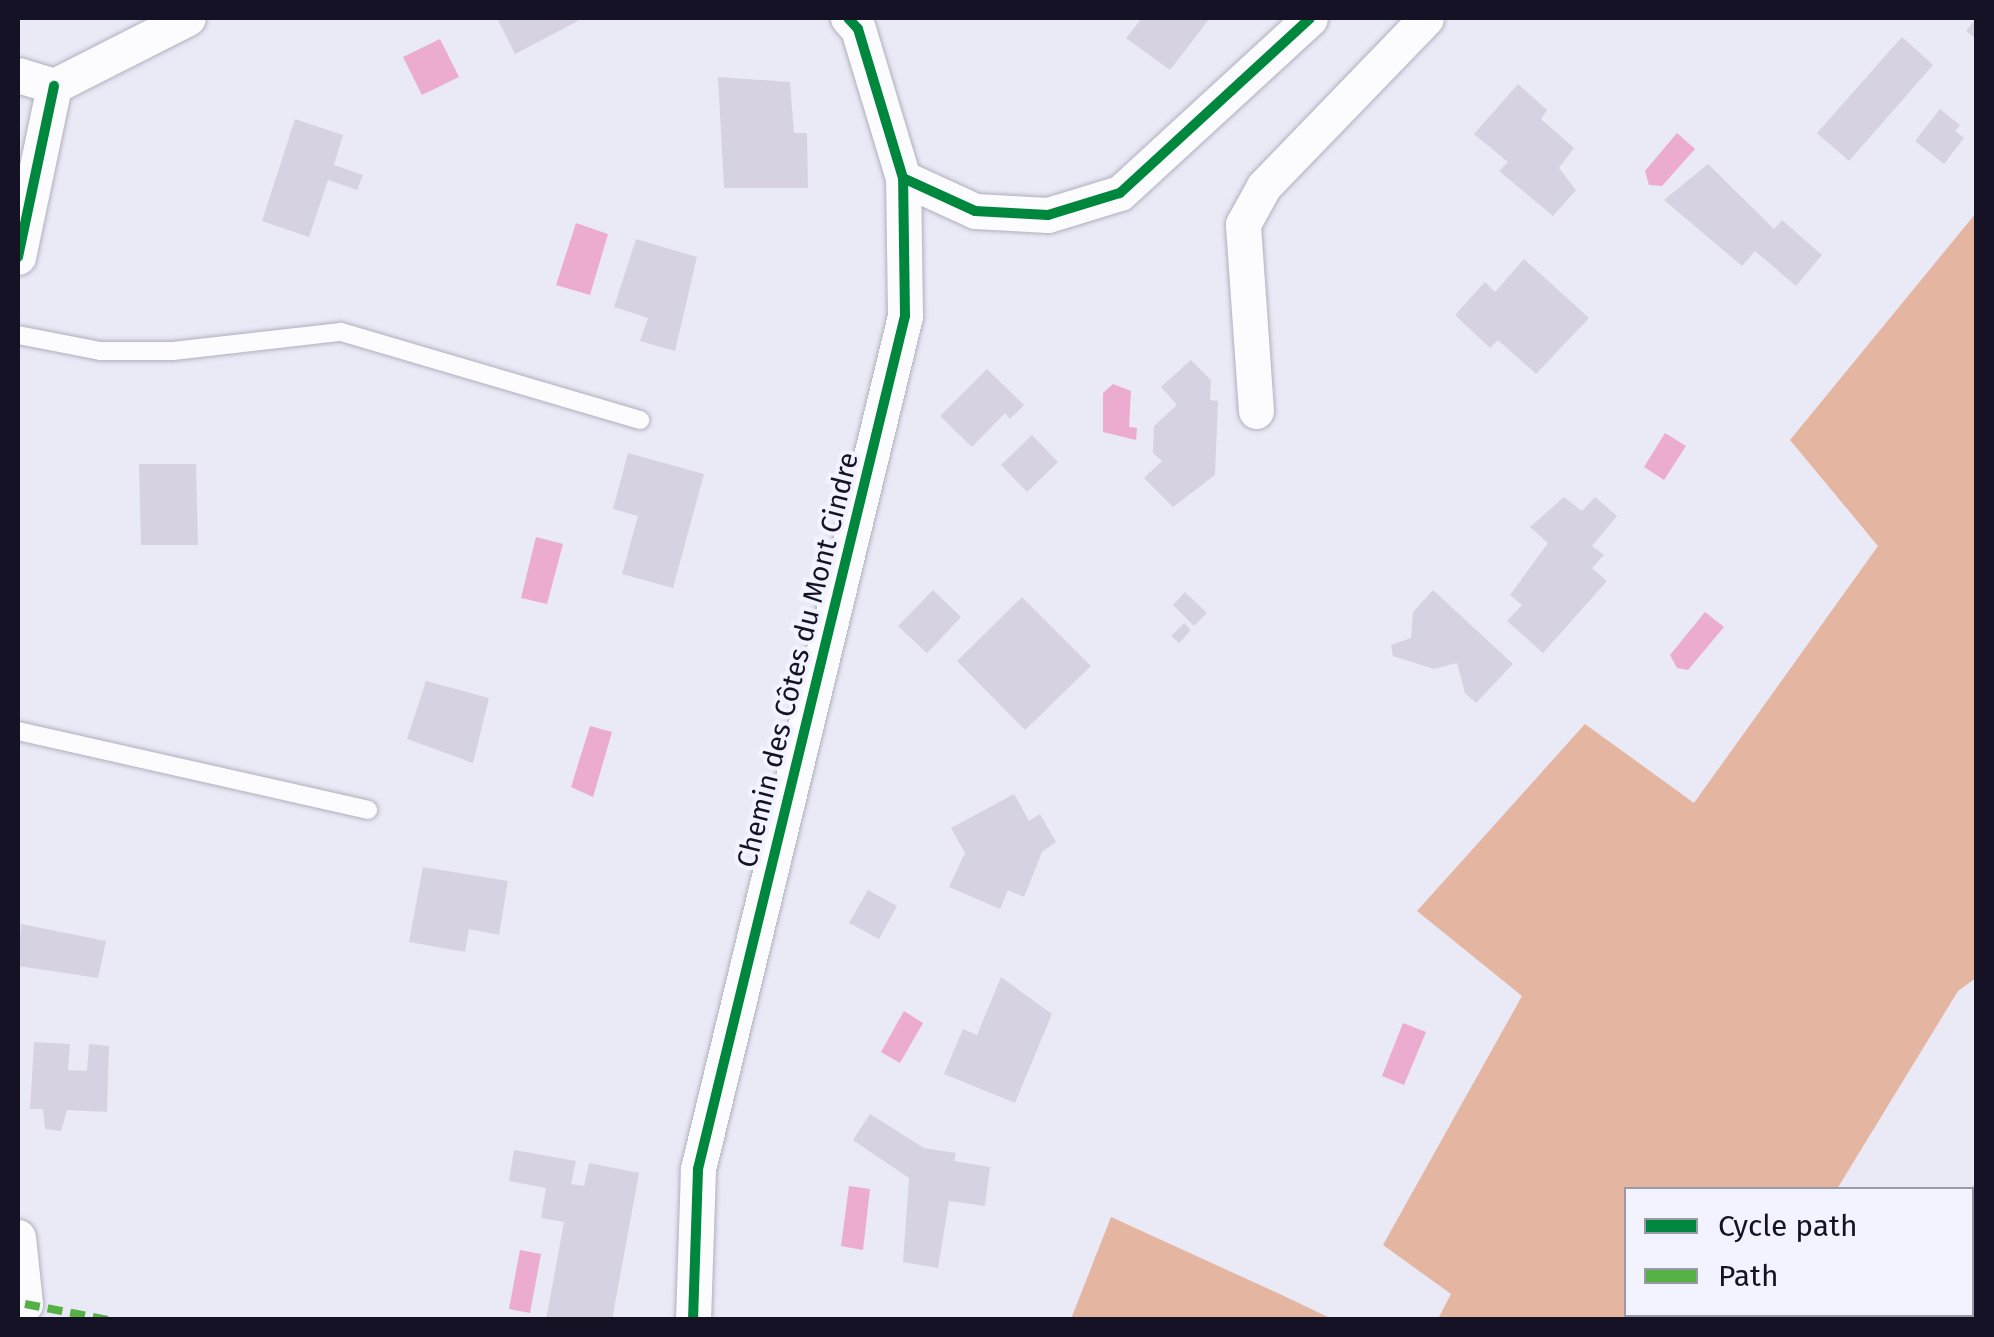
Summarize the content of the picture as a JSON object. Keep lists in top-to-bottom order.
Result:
{
  "streets": {
    "street": ["Chemin des Côtes du Mont Cindre"]
  },
  "legend": ["Cycle path", "Path"]
}
